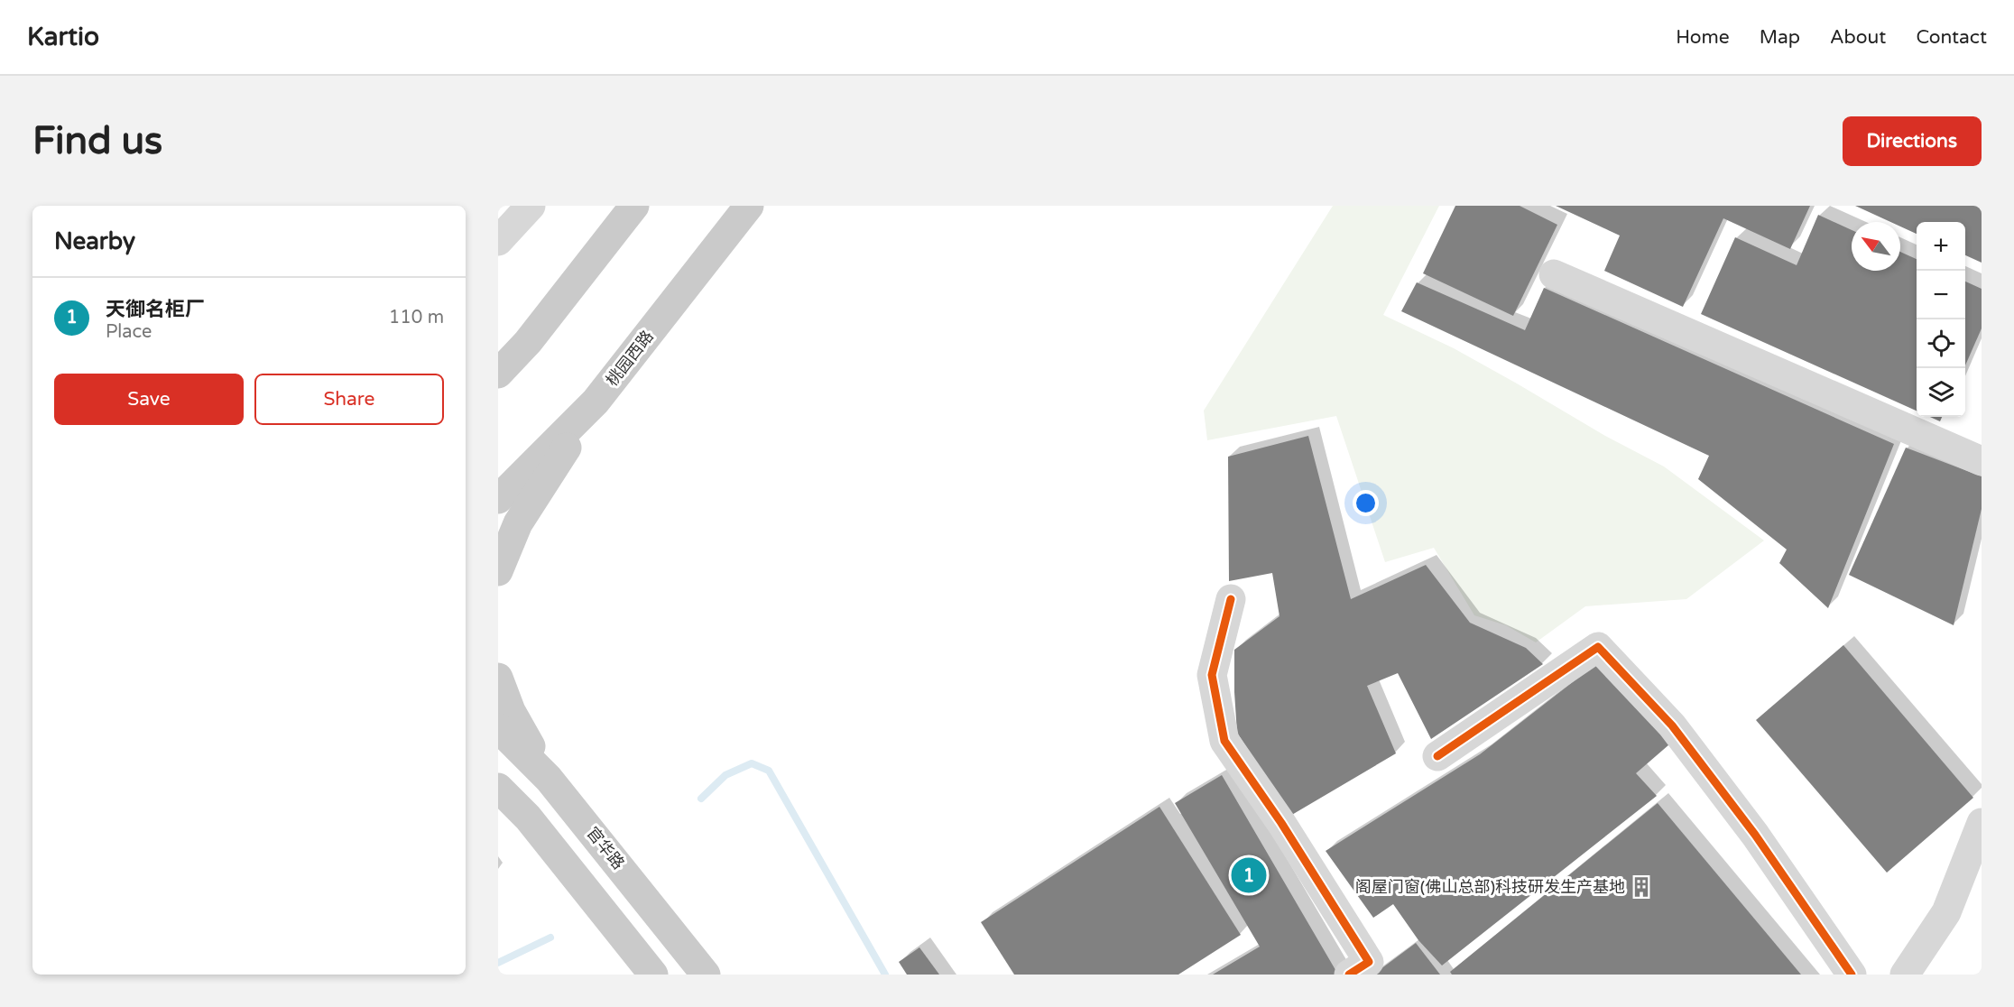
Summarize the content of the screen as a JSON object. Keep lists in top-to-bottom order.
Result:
{
  "streets": {
    "main road": ["桃园西路", "官华路"]
  },
  "places": {
    "building": ["阁屋门窗(佛山总部)科技研发生产基地"]
  },
  "north": "top left",
  "page": {
    "header": "Kartio",
    "nav": [
      "Home",
      "Map",
      "About",
      "Contact"
    ],
    "buttons": [
      "Directions",
      ["Save", "Share"]
    ],
    "title": "Find us",
    "heading": "Nearby",
    "map_buttons": ["+", "−"],
    "list": [
      {
        "mark": "1",
        "name": "天御名柜厂",
        "note": "Place",
        "value": "110 m"
      }
    ],
    "pins": "1"
  }
}
